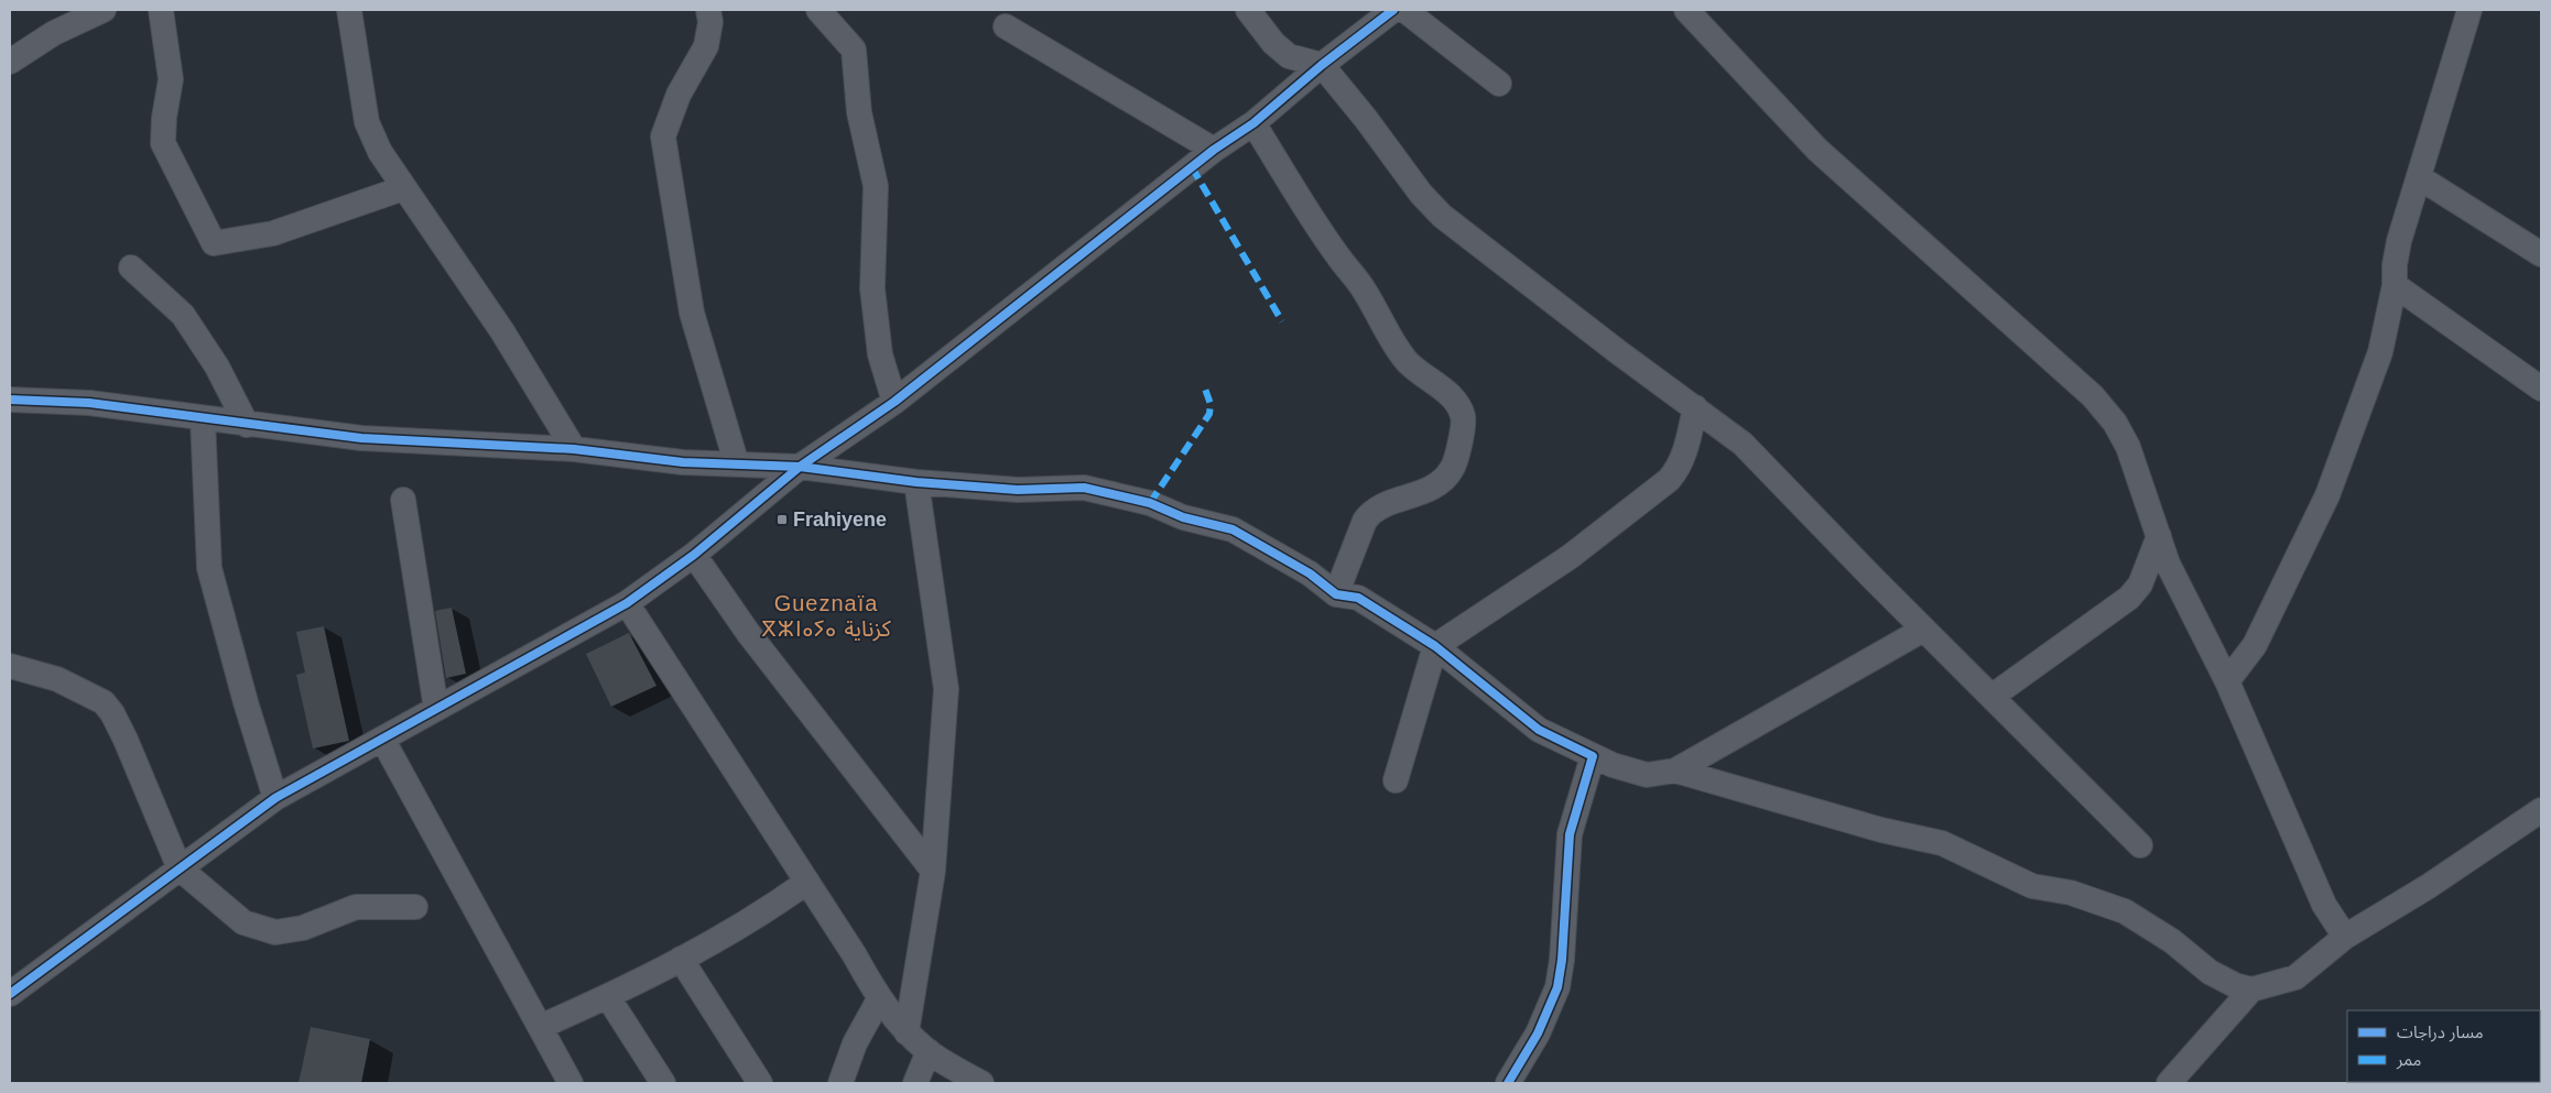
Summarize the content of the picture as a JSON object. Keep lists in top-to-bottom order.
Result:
{
  "districts": ["Gueznaïa ⴳⵣⵏⴰⵢⴰ كزناية"],
  "places": {
    "transit": ["Frahiyene"]
  },
  "legend": ["مسار دراجات", "ممر"]
}
